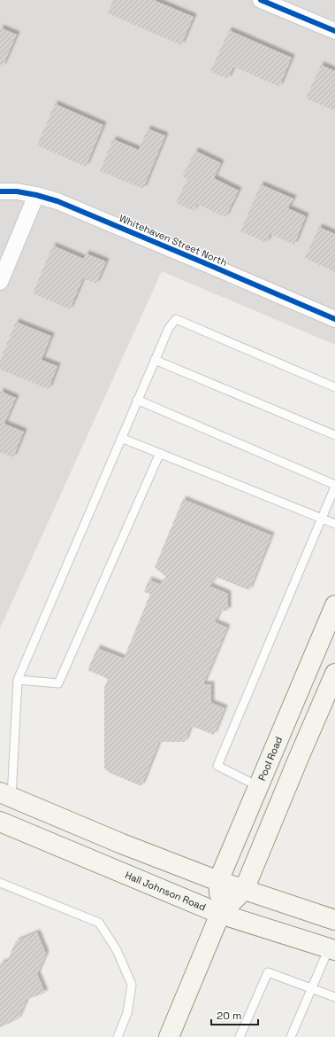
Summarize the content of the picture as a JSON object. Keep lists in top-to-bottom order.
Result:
{
  "streets": {
    "main road": ["Pool Road", "Hall Johnson Road"],
    "street": ["Whitehaven Street North"]
  },
  "crossings": [
    ["Pool Road", "Hall Johnson Road"]
  ],
  "scale_bar": "20 m"
}
